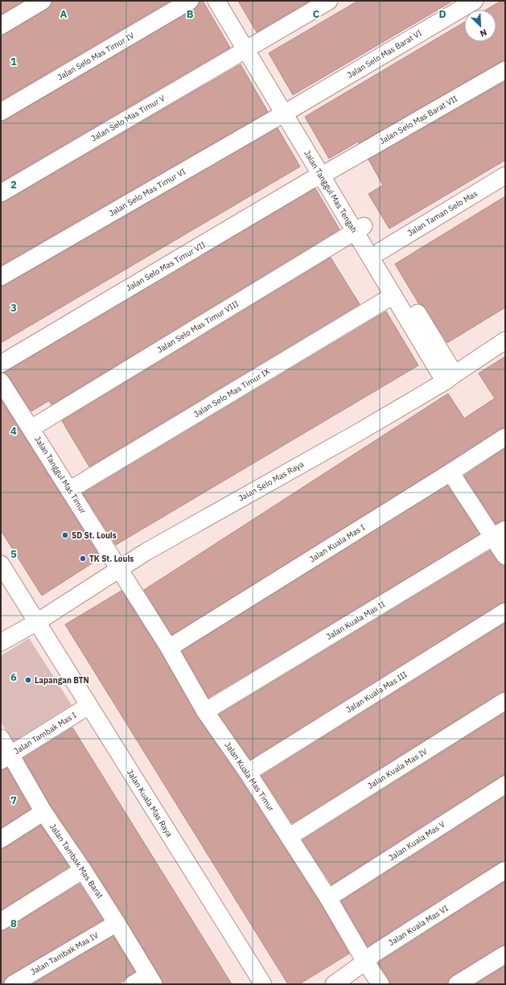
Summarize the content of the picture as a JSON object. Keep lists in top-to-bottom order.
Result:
{
  "streets": {
    "street": [
      "Jalan Selo Mas Barat VI",
      "Jalan Selo Mas Timur IV",
      "Jalan Selo Mas Timur V",
      "Jalan Selo Mas Barat VII",
      "Jalan Tanggul Mas Tengah",
      "Jalan Selo Mas Timur VI",
      "Jalan Taman Selo Mas",
      "Jalan Selo Mas Timur VII",
      "Jalan Selo Mas Timur VIII",
      "Jalan Selo Mas Timur IX",
      "Jalan Tanggul Mas Timur",
      "Jalan Selo Mas Raya",
      "Jalan Kuala Mas I",
      "Jalan Kuala Mas II",
      "Jalan Kuala Mas III",
      "Jalan Tambak Mas I",
      "Jalan Kuala Mas IV",
      "Jalan Kuala Mas Timur",
      "Jalan Kuala Mas Raya",
      "Jalan Kuala Mas V",
      "Jalan Tambak Mas Barat",
      "Jalan Kuala Mas VI",
      "Jalan Tambak Mas IV"
    ]
  },
  "crossings": [
    ["Jalan Selo Mas Barat VI", "Jalan Tanggul Mas Tengah"],
    ["Jalan Selo Mas Barat VI", "Jalan Selo Mas Timur VI"],
    ["Jalan Selo Mas Timur V", "Jalan Tanggul Mas Tengah"],
    ["Jalan Selo Mas Barat VII", "Jalan Tanggul Mas Tengah"],
    ["Jalan Selo Mas Barat VII", "Jalan Selo Mas Timur VII"],
    ["Jalan Tanggul Mas Tengah", "Jalan Selo Mas Timur VI"],
    ["Jalan Tanggul Mas Tengah", "Jalan Taman Selo Mas"],
    ["Jalan Tanggul Mas Tengah", "Jalan Selo Mas Timur VII"],
    ["Jalan Tanggul Mas Tengah", "Jalan Selo Mas Timur VIII"],
    ["Jalan Tanggul Mas Tengah", "Jalan Selo Mas Timur IX"],
    ["Jalan Tanggul Mas Tengah", "Jalan Selo Mas Raya"],
    ["Jalan Selo Mas Timur VIII", "Jalan Tanggul Mas Timur"],
    ["Jalan Selo Mas Timur IX", "Jalan Tanggul Mas Timur"],
    ["Jalan Tanggul Mas Timur", "Jalan Selo Mas Raya"],
    ["Jalan Tanggul Mas Timur", "Jalan Kuala Mas Timur"],
    ["Jalan Selo Mas Raya", "Jalan Kuala Mas Timur"],
    ["Jalan Selo Mas Raya", "Jalan Kuala Mas Raya"],
    ["Jalan Kuala Mas I", "Jalan Kuala Mas Timur"],
    ["Jalan Kuala Mas II", "Jalan Kuala Mas Timur"],
    ["Jalan Kuala Mas III", "Jalan Kuala Mas Timur"],
    ["Jalan Tambak Mas I", "Jalan Kuala Mas Raya"],
    ["Jalan Tambak Mas I", "Jalan Tambak Mas Barat"],
    ["Jalan Kuala Mas IV", "Jalan Kuala Mas Timur"],
    ["Jalan Kuala Mas Timur", "Jalan Kuala Mas V"],
    ["Jalan Kuala Mas Timur", "Jalan Kuala Mas VI"],
    ["Jalan Tambak Mas Barat", "Jalan Tambak Mas IV"]
  ],
  "places": ["SD St. Louis", "TK St. Louis", "Lapangan BTN"],
  "north": "bottom right",
  "grid": {
    "columns": [
      "A",
      "B",
      "C",
      "D"
    ],
    "rows": [
      "1",
      "2",
      "3",
      "4",
      "5",
      "6",
      "7",
      "8"
    ]
  }
}
